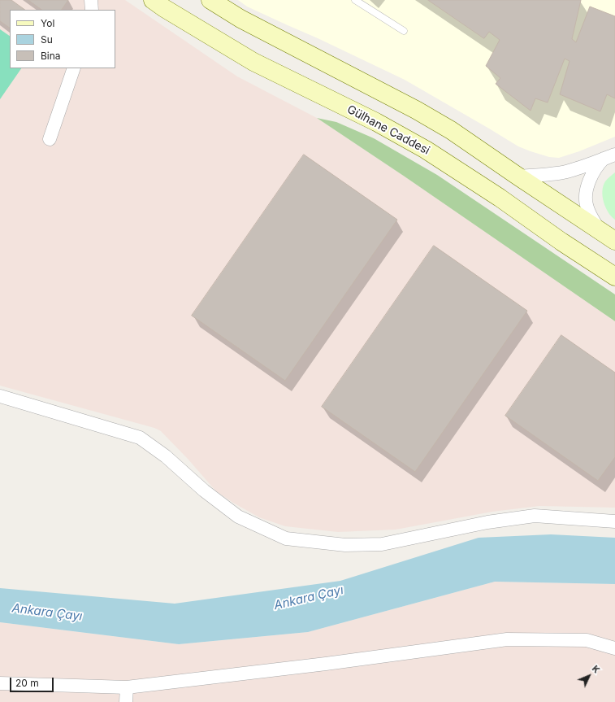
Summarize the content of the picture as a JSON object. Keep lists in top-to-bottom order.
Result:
{
  "streets": {
    "main road": ["Gülhane Caddesi"]
  },
  "water": ["Ankara Çayı"],
  "legend": ["Yol", "Su", "Bina"],
  "scale_bar": "20 m",
  "north": "top right"
}
